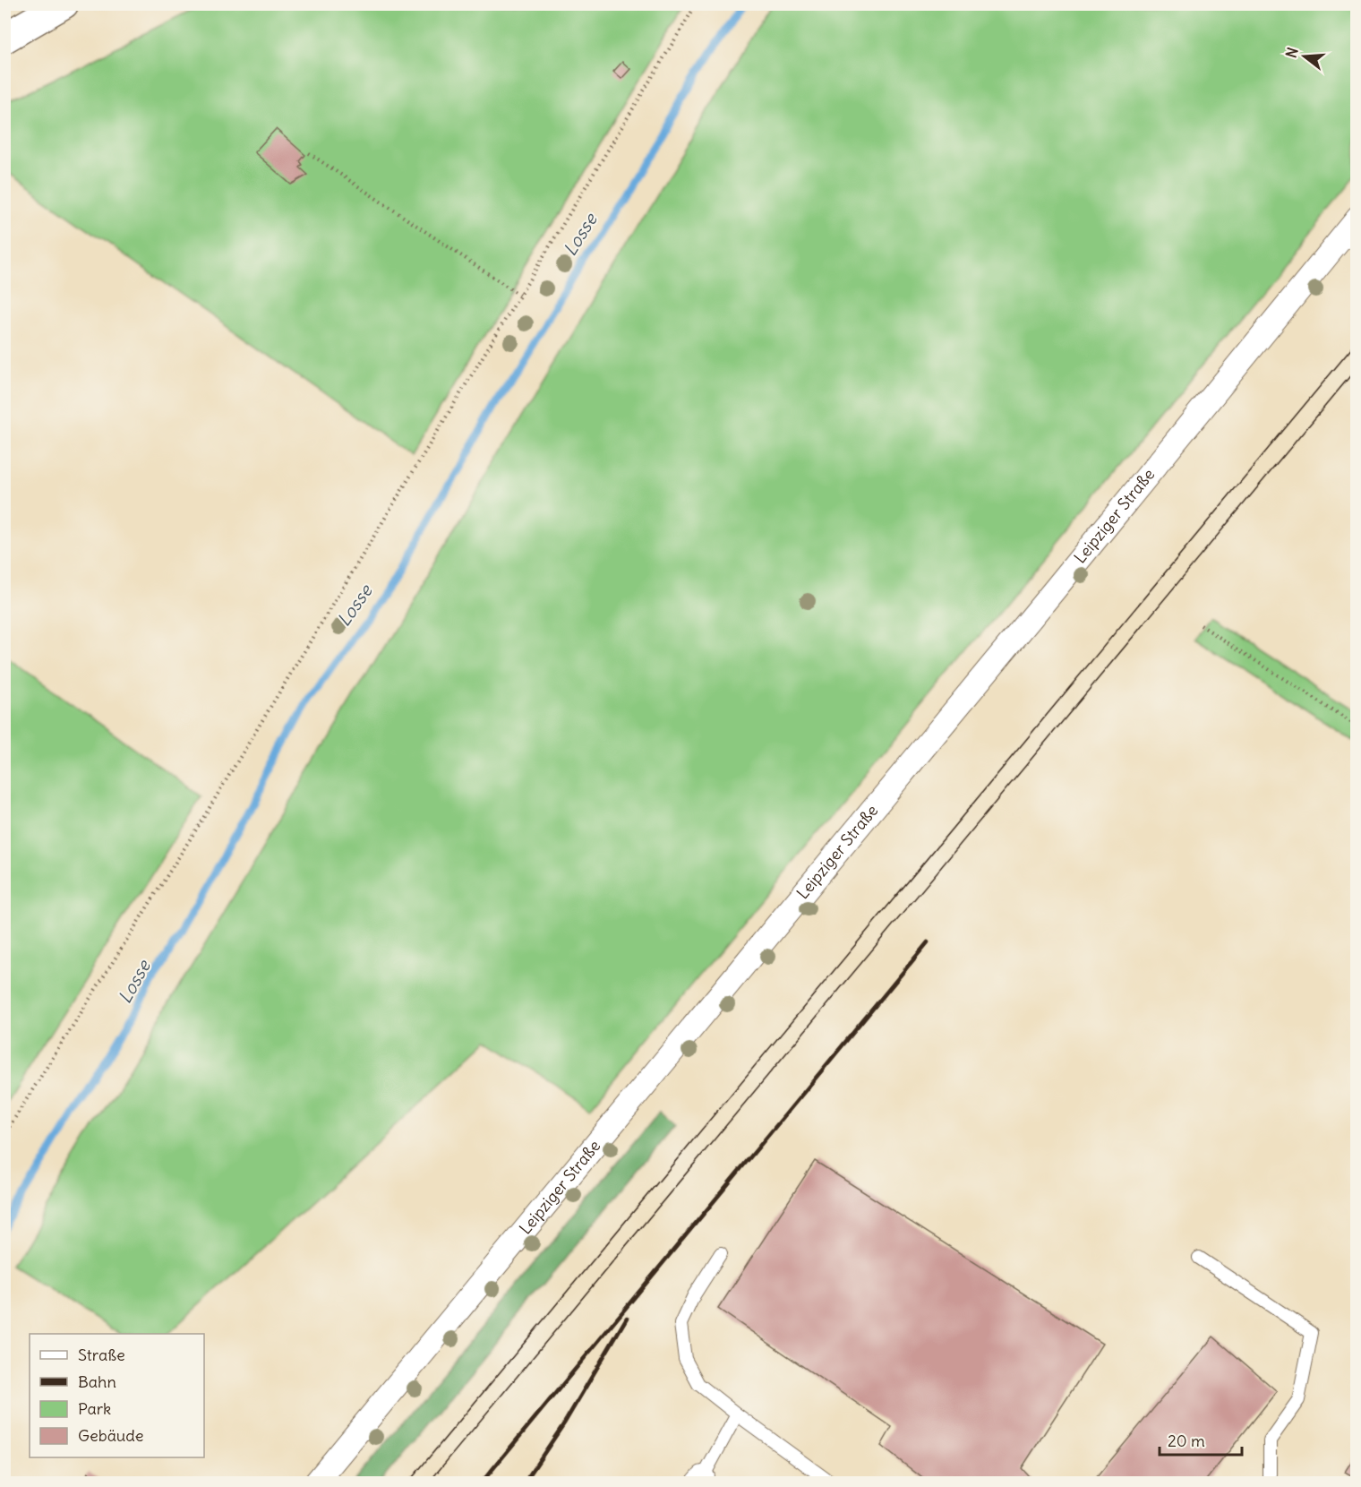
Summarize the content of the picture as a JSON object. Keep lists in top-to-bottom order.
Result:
{
  "streets": {
    "street": ["Leipziger Straße"]
  },
  "water": ["Losse"],
  "legend": [
    "Straße",
    "Bahn",
    "Park",
    "Gebäude"
  ],
  "scale_bar": "20 m",
  "north": "left"
}
